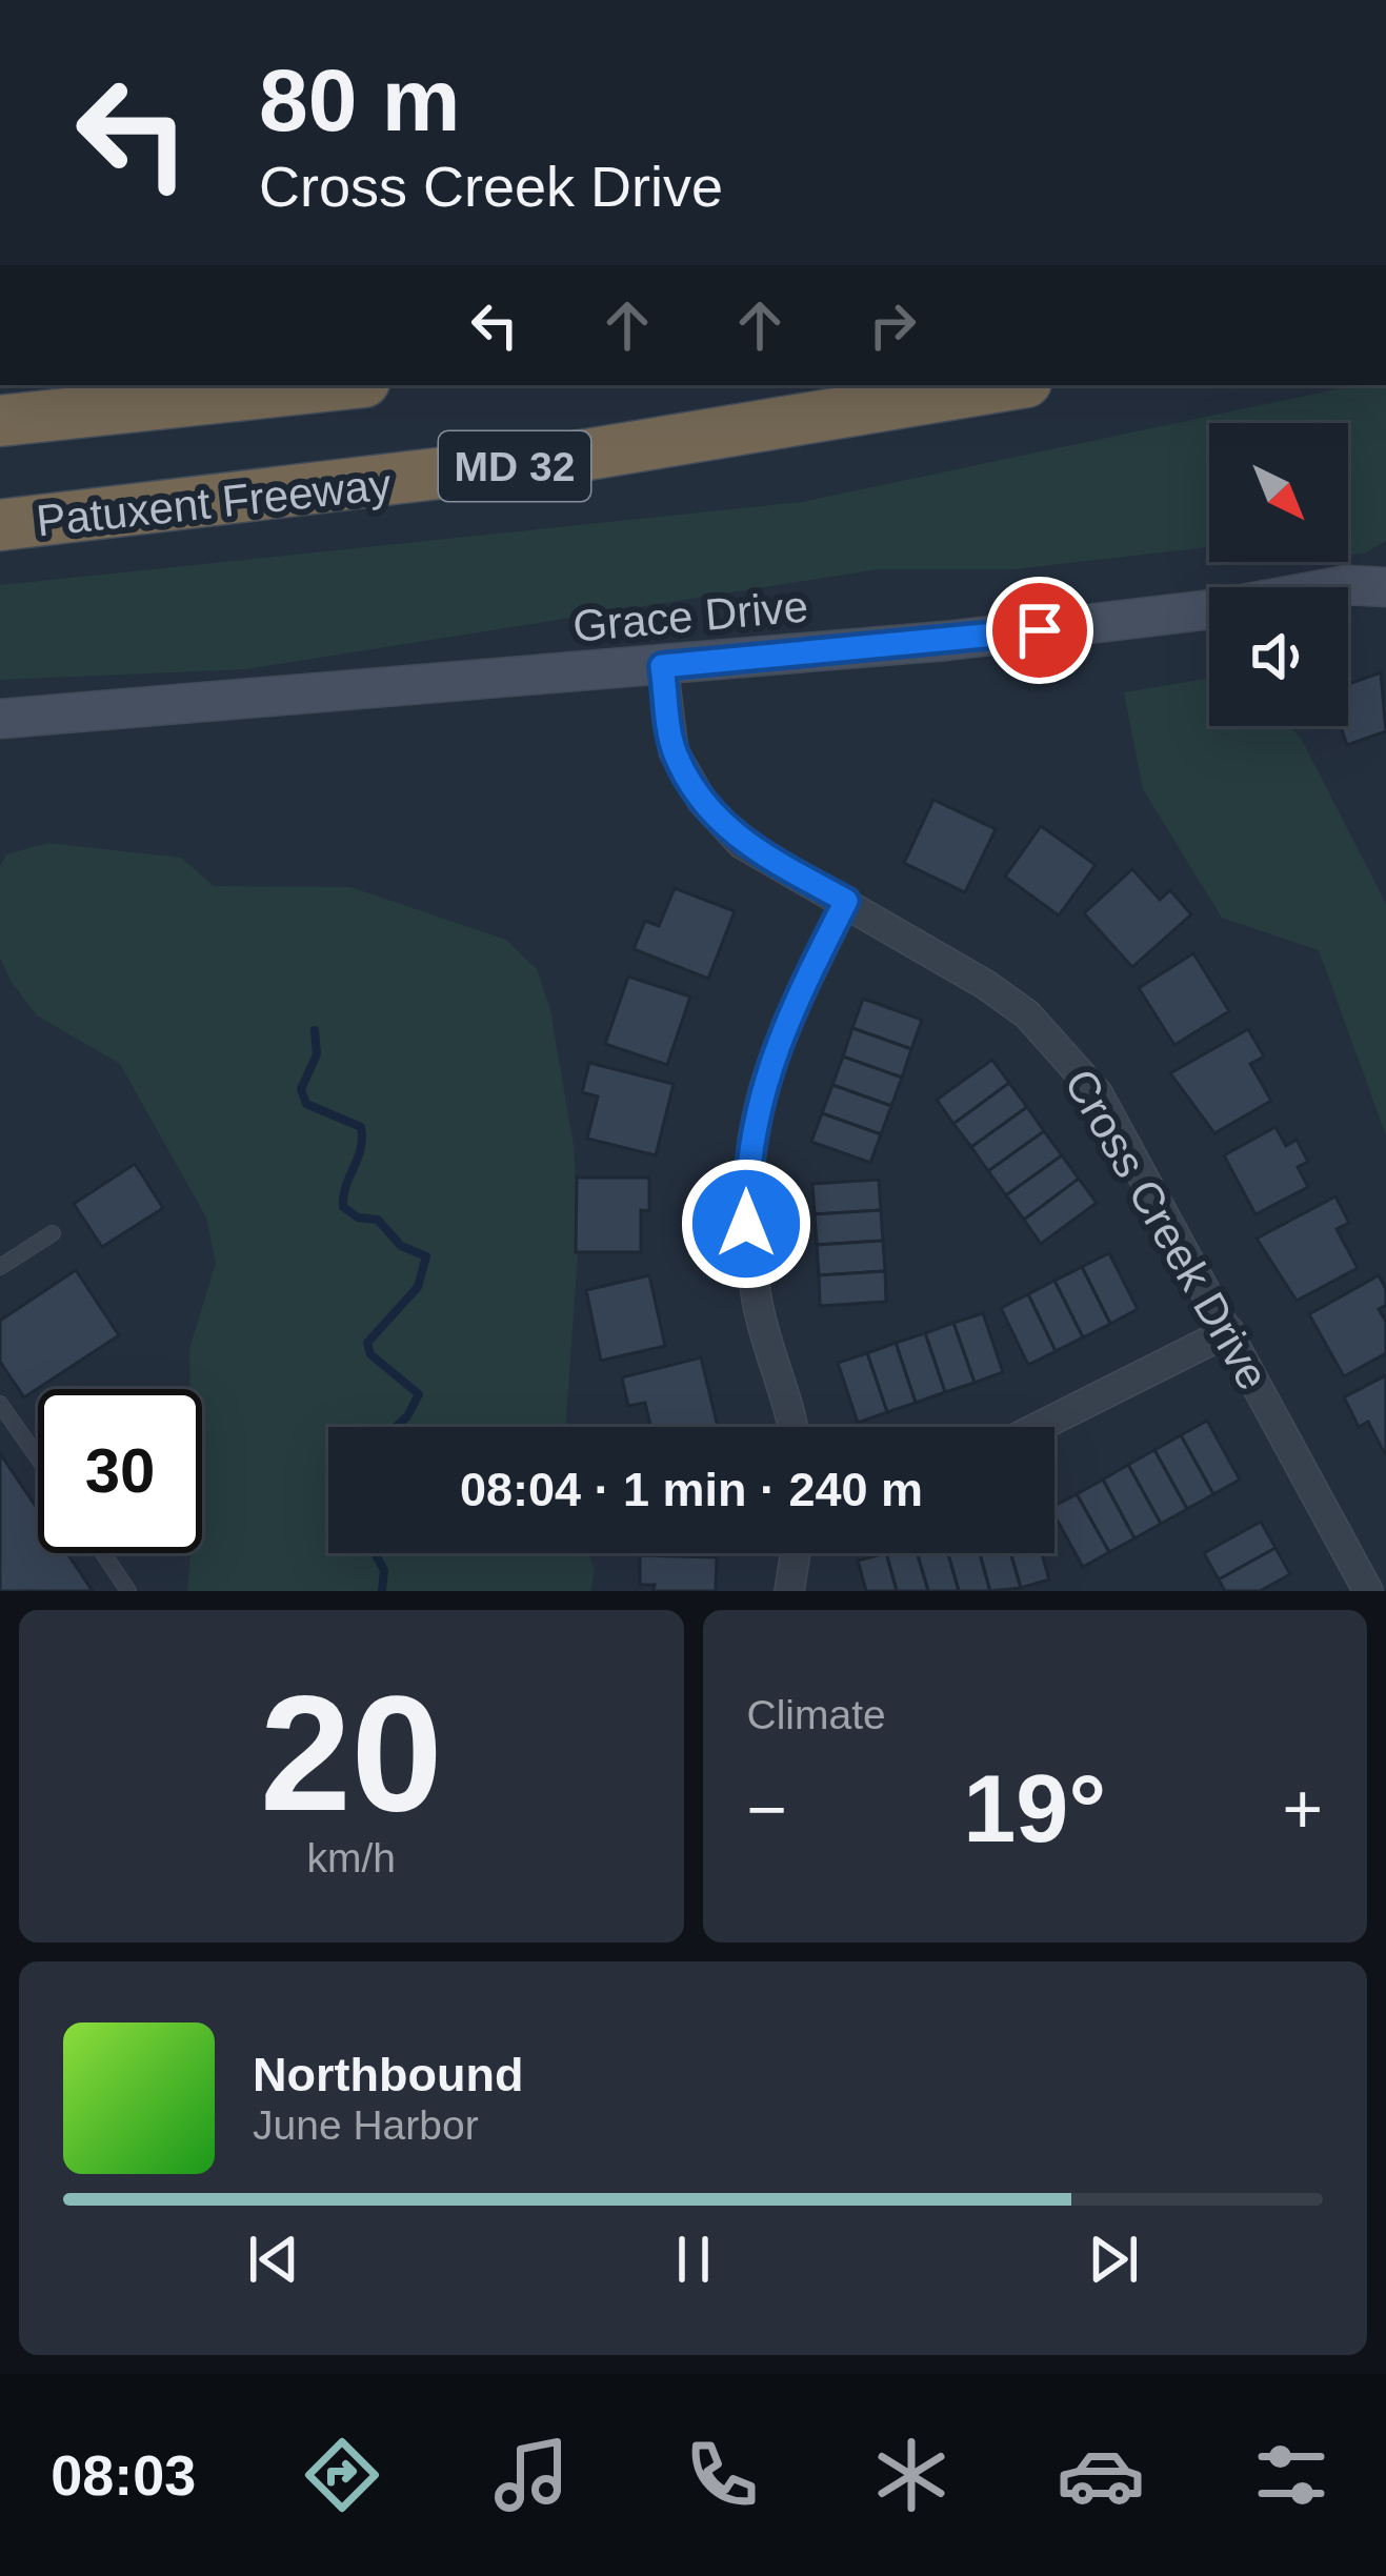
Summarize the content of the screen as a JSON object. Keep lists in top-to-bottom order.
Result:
{
  "streets": {
    "highway": ["MD 32", "Patuxent Freeway"],
    "street": ["Grace Drive", "Cross Creek Drive"]
  },
  "crossings": [
    ["Grace Drive", "Cross Creek Drive"]
  ],
  "north": "bottom right",
  "page": {
    "turn": ["80 m", "Cross Creek Drive"],
    "limit": "30",
    "trip": "08:04 · 1 min · 240 m",
    "tile": [
      ["20", "km/h"],
      "Climate"
    ],
    "heat": ["−", "19°", "+"],
    "song": ["Northbound", "June Harbor"],
    "tabs": "08:03"
  }
}
